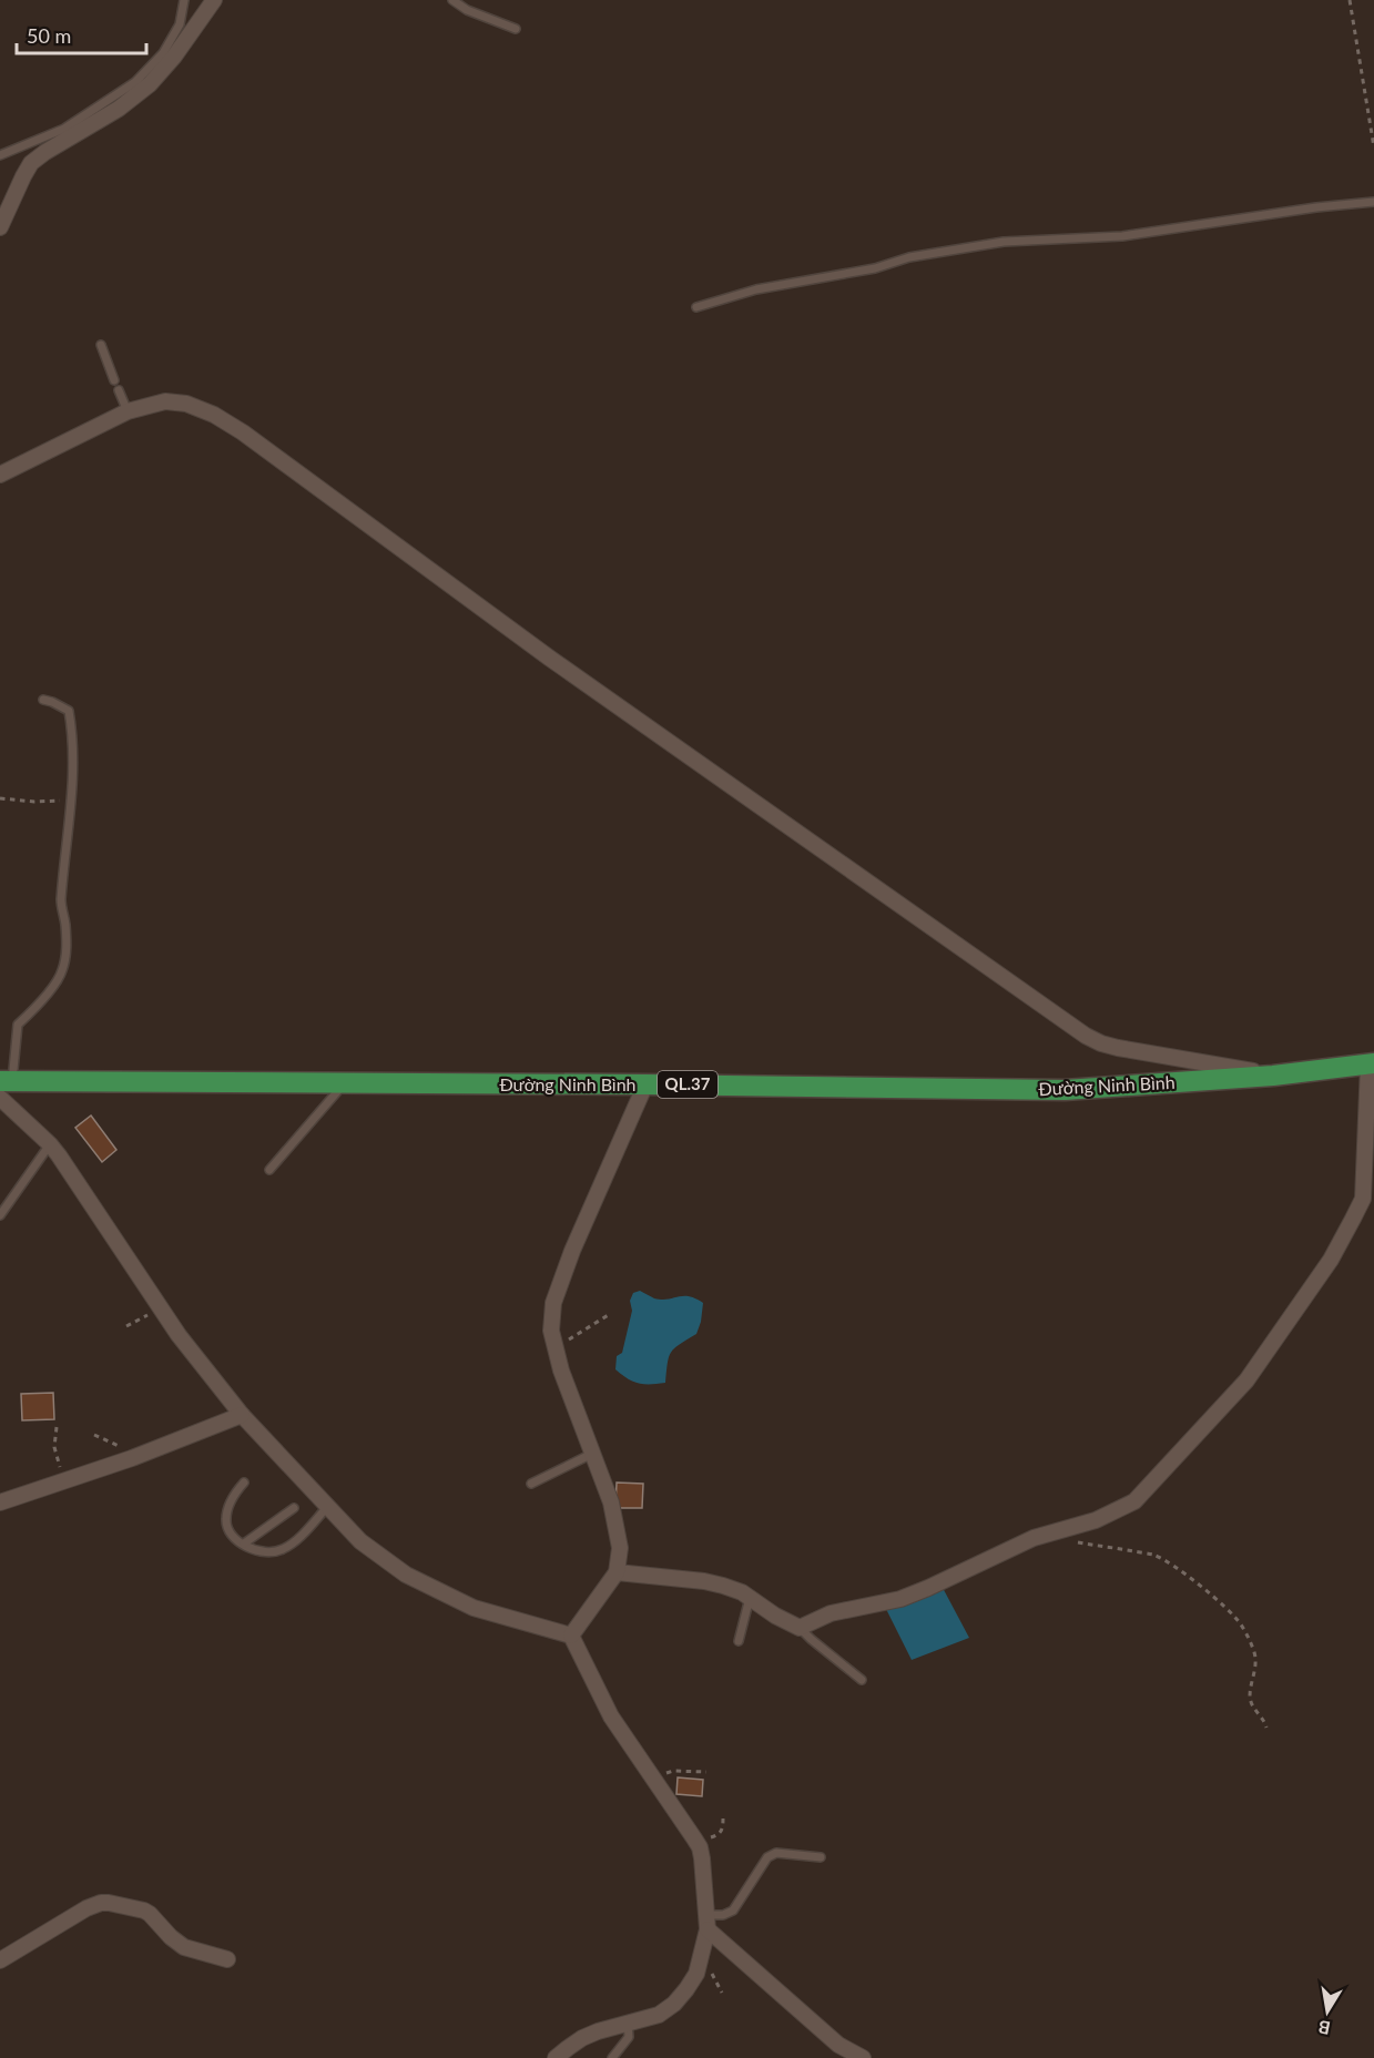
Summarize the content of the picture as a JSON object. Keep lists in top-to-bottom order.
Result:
{
  "streets": {
    "highway": ["Đường Ninh Bình", "QL.37"]
  },
  "scale_bar": "50 m",
  "north": "bottom"
}
